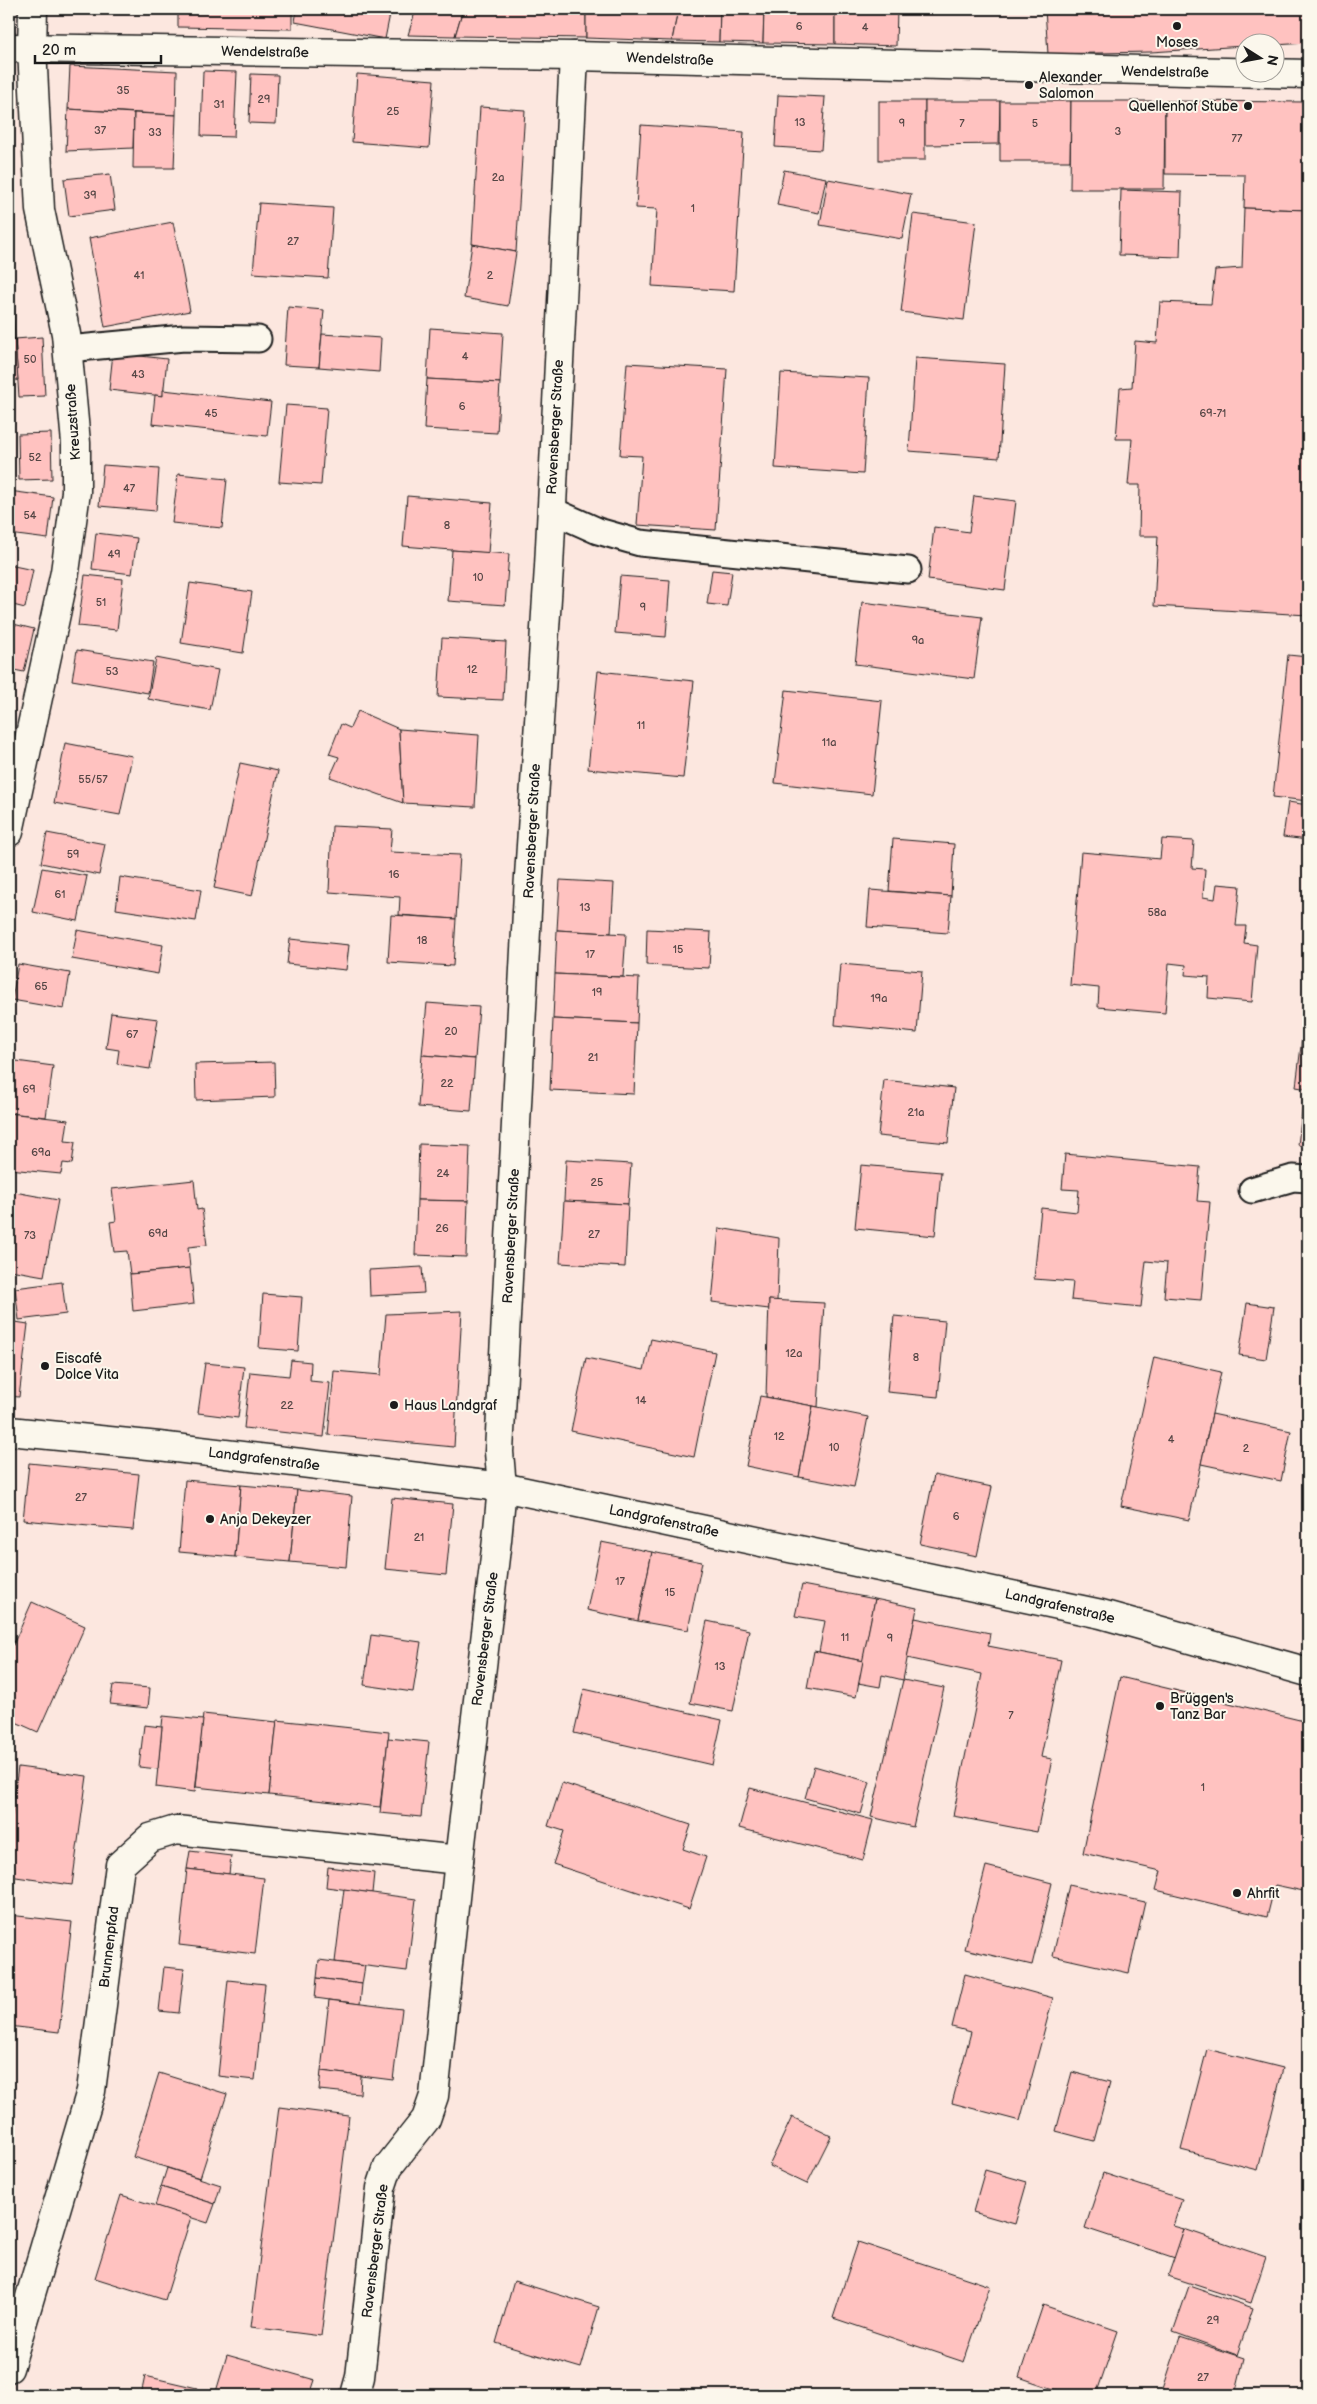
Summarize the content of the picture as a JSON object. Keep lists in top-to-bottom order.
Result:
{
  "streets": {
    "street": [
      "Wendelstraße",
      "Kreuzstraße",
      "Ravensberger Straße",
      "Landgrafenstraße",
      "Brunnenpfad"
    ]
  },
  "crossings": [
    ["Wendelstraße", "Kreuzstraße"],
    ["Wendelstraße", "Ravensberger Straße"],
    ["Ravensberger Straße", "Landgrafenstraße"],
    ["Ravensberger Straße", "Brunnenpfad"]
  ],
  "places": [
    "Moses",
    "Alexander Salomon",
    "Quellenhof Stube",
    "Eiscafé Dolce Vita",
    "Haus Landgraf",
    "Anja Dekeyzer",
    "Brüggen's Tanz Bar",
    "Ahrfit"
  ],
  "house_numbers": [
    "6",
    "4",
    "35",
    "29",
    "31",
    "25",
    "13",
    "9",
    "7",
    "5",
    "37",
    "3",
    "33",
    "77",
    "2a",
    "39",
    "1",
    "27",
    "41",
    "2",
    "4",
    "50",
    "43",
    "6",
    "45",
    "69-71",
    "52",
    "47",
    "54",
    "8",
    "49",
    "10",
    "51",
    "9",
    "9a",
    "12",
    "53",
    "11",
    "11a",
    "55/57",
    "59",
    "16",
    "61",
    "13",
    "58a",
    "18",
    "15",
    "17",
    "65",
    "19",
    "19a",
    "20",
    "67",
    "21",
    "22",
    "69",
    "21a",
    "69a",
    "24",
    "25",
    "26",
    "69d",
    "27",
    "73",
    "12a",
    "8",
    "14",
    "22",
    "12",
    "4",
    "10",
    "2",
    "27",
    "6",
    "21",
    "17",
    "15",
    "11",
    "9",
    "13",
    "7",
    "1",
    "29",
    "27"
  ],
  "scale_bar": "20 m",
  "north": "right"
}
